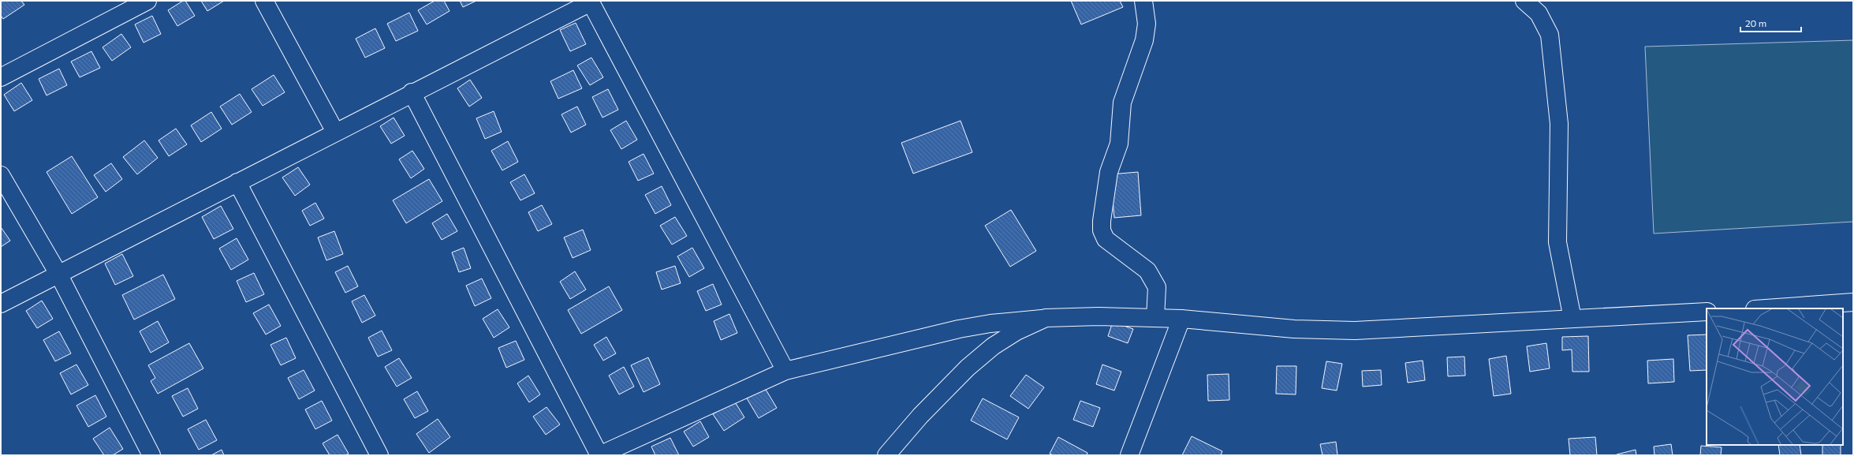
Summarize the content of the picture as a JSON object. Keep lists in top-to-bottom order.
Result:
{
  "scale_bar": "20 m"
}
